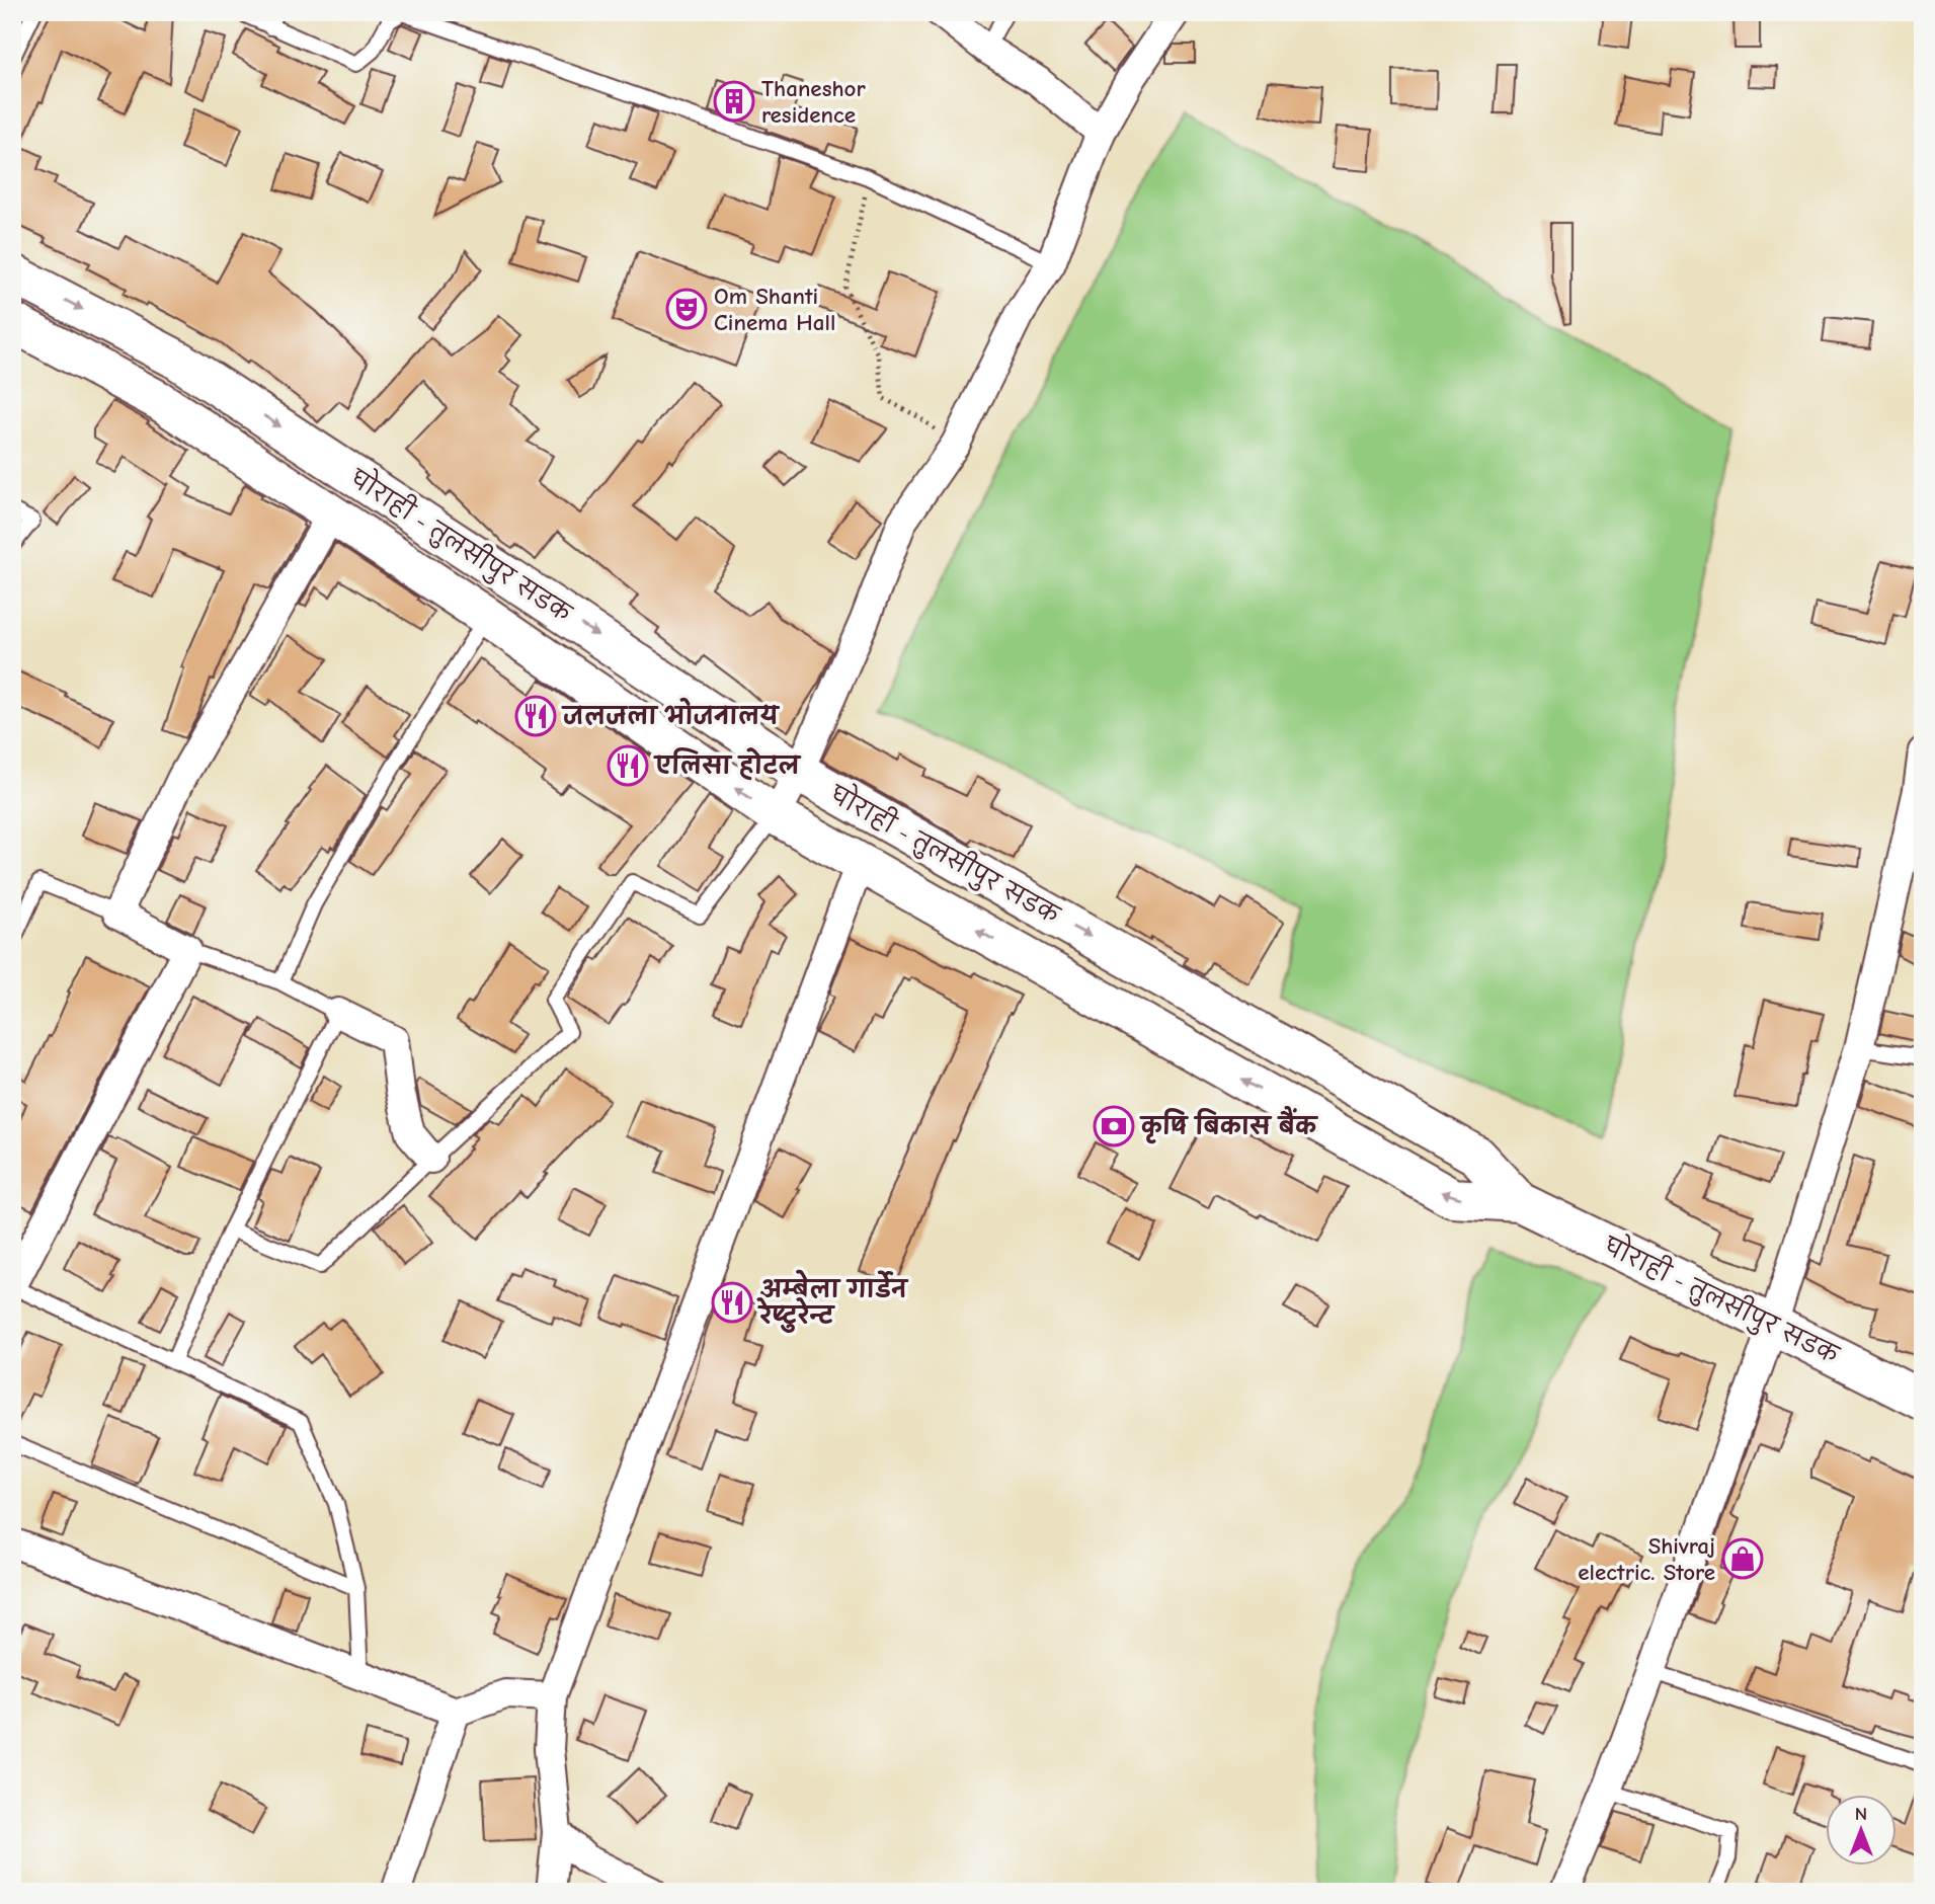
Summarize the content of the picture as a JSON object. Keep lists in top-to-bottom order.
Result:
{
  "streets": {
    "main road": ["घोराही - तुलसीपुर सडक"]
  },
  "places": {
    "building": ["Thaneshor residence"],
    "theatre": ["Om Shanti Cinema Hall"],
    "restaurant": ["जलजला भोजनालय", "एलिसा होटल", "अम्ब्रेला गार्डेन रेष्टुरेन्ट"],
    "bank": ["कृषि बिकास बैंक"],
    "shop": ["Shivraj electric. Store"]
  },
  "north": "top"
}
